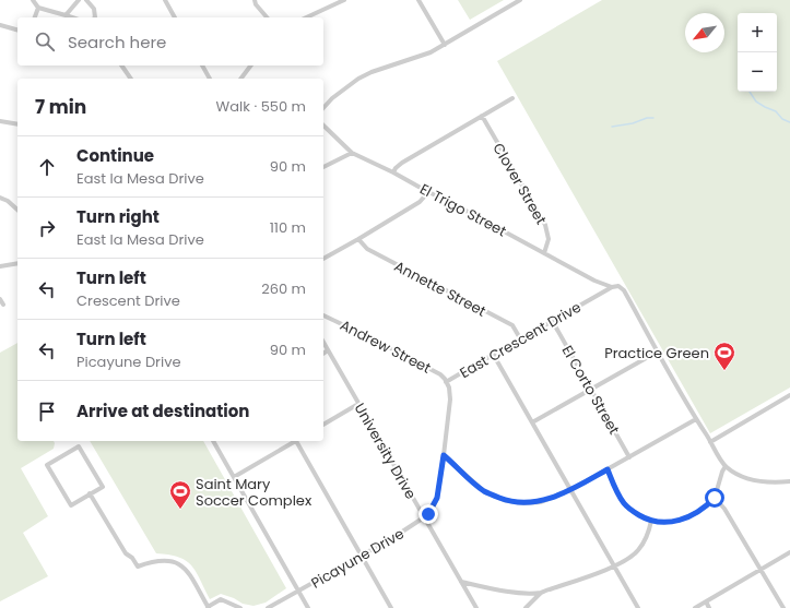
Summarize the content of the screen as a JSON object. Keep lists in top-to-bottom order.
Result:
{
  "streets": {
    "street": [
      "Clover Street",
      "El Trigo Street",
      "Annette Street",
      "East Crescent Drive",
      "Andrew Street",
      "El Corto Street",
      "University Drive",
      "Picayune Drive"
    ]
  },
  "crossings": [
    ["Clover Street", "El Trigo Street"],
    ["El Trigo Street", "East Crescent Drive"],
    ["Annette Street", "East Crescent Drive"],
    ["East Crescent Drive", "Andrew Street"],
    ["East Crescent Drive", "El Corto Street"],
    ["East Crescent Drive", "Picayune Drive"],
    ["University Drive", "Picayune Drive"]
  ],
  "places": {
    "sports": ["Practice Green", "Saint Mary Soccer Complex"]
  },
  "north": "bottom left",
  "page": {
    "map_buttons": ["+", "−"],
    "search": "Search here",
    "heading": ["7 min", "Walk · 550 m"],
    "list": [
      ["Continue", "East la Mesa Drive", "90 m"],
      ["Turn right", "East la Mesa Drive", "110 m"],
      ["Turn left", "Crescent Drive", "260 m"],
      ["Turn left", "Picayune Drive", "90 m"],
      "Arrive at destination"
    ]
  }
}
